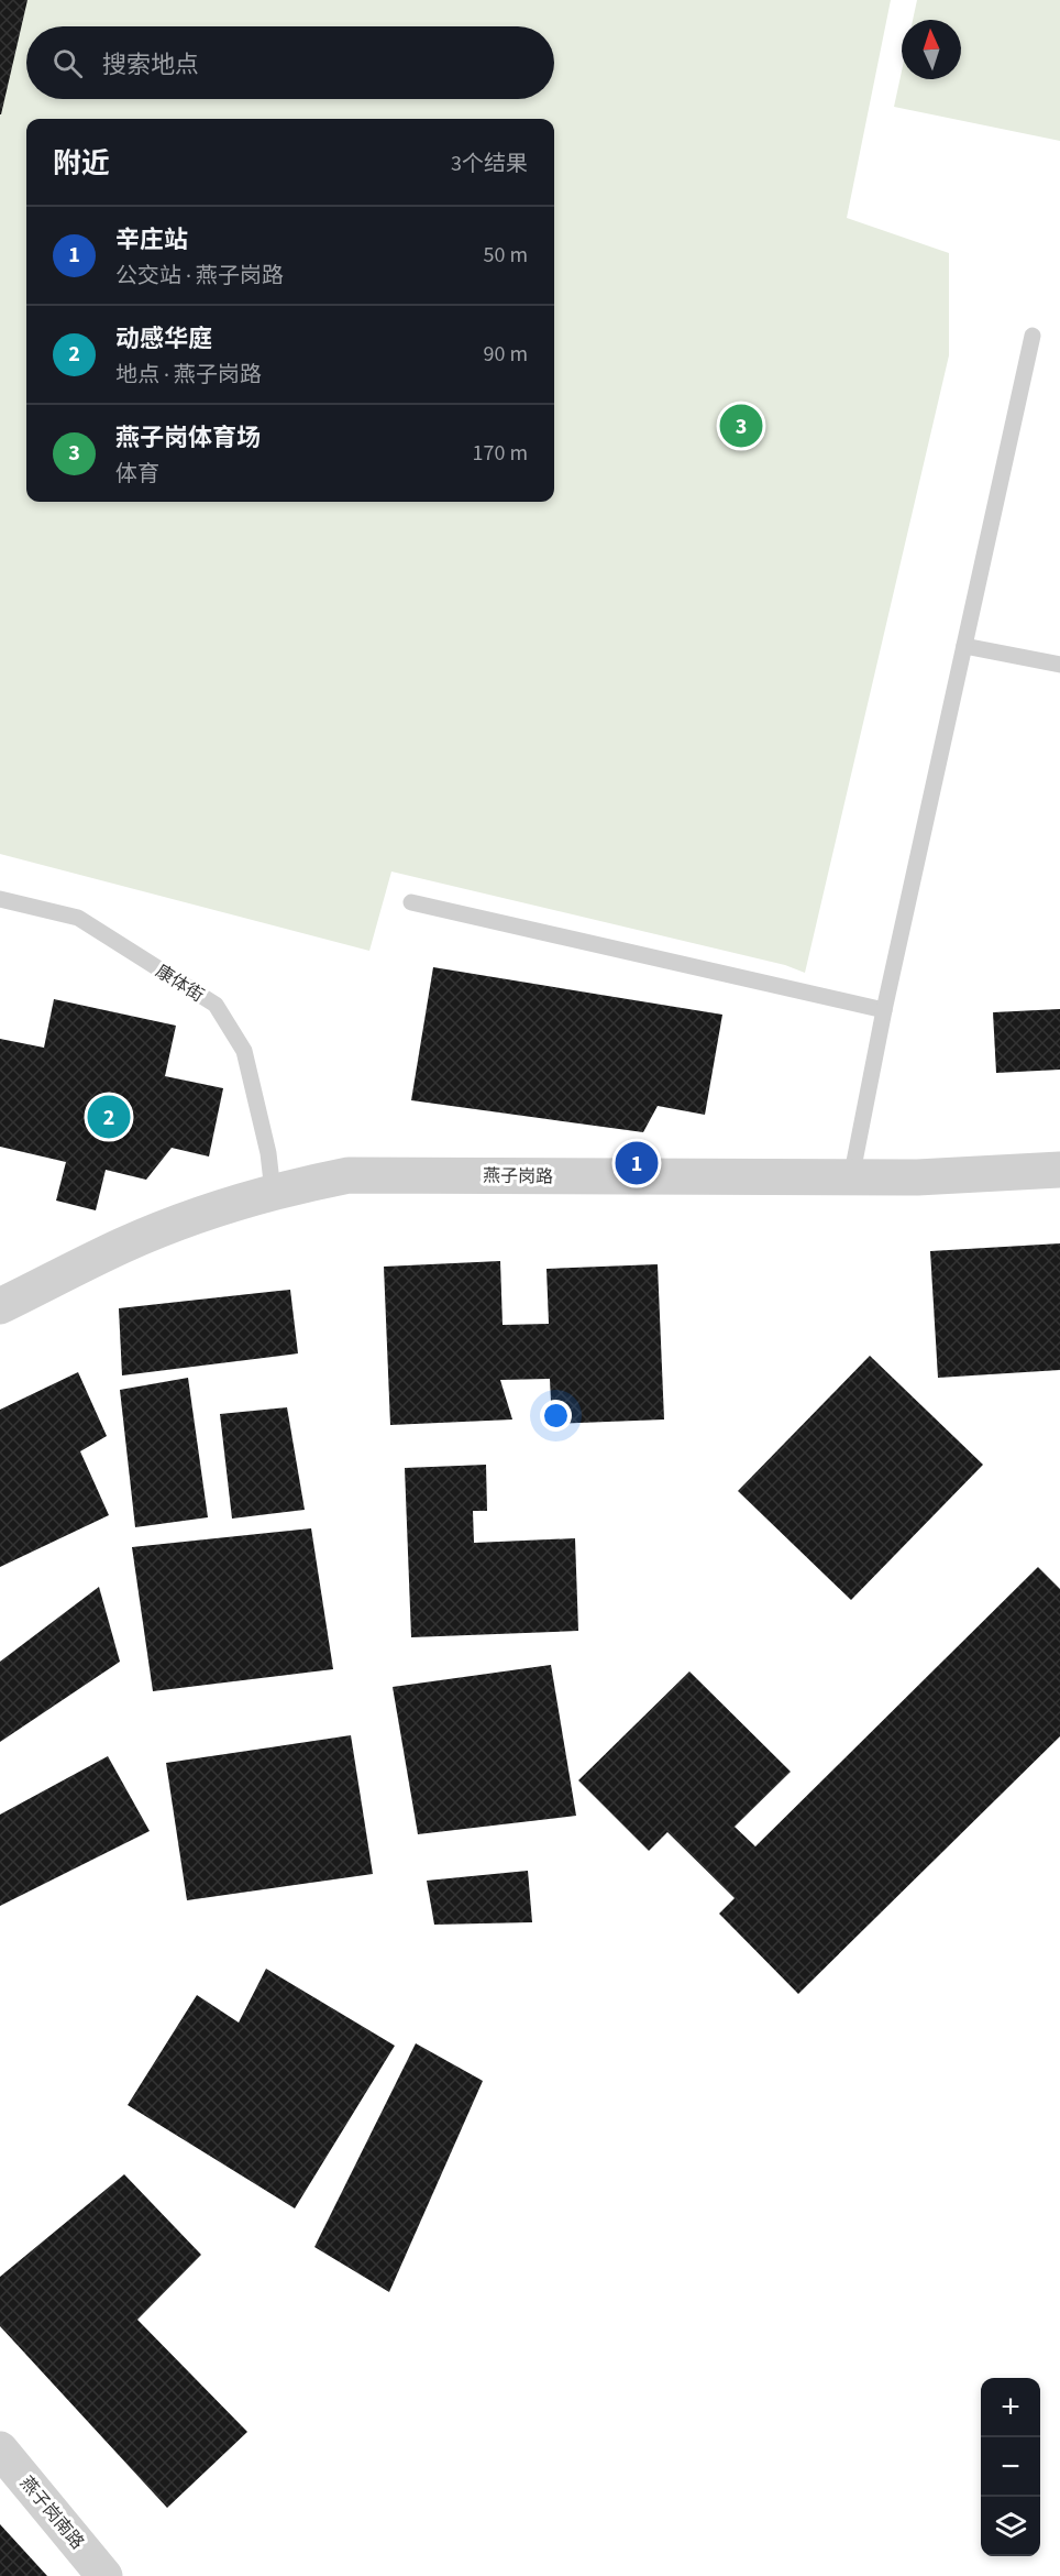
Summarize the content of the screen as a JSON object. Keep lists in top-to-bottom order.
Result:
{
  "streets": {
    "street": ["燕子岗路", "燕子岗南路"],
    "lane": ["康体街"]
  },
  "crossings": [
    ["康体街", "燕子岗路"]
  ],
  "north": "top",
  "page": {
    "search": "搜索地点",
    "heading": ["附近", "3个结果"],
    "list": [
      {
        "mark": "1",
        "name": "辛庄站",
        "note": "公交站 · 燕子岗路",
        "value": "50 m"
      },
      {
        "mark": "2",
        "name": "动感华庭",
        "note": "地点 · 燕子岗路",
        "value": "90 m"
      },
      {
        "mark": "3",
        "name": "燕子岗体育场",
        "note": "体育",
        "value": "170 m"
      }
    ],
    "pins": ["3", "2", "1"],
    "map_buttons": ["+", "−"]
  }
}
